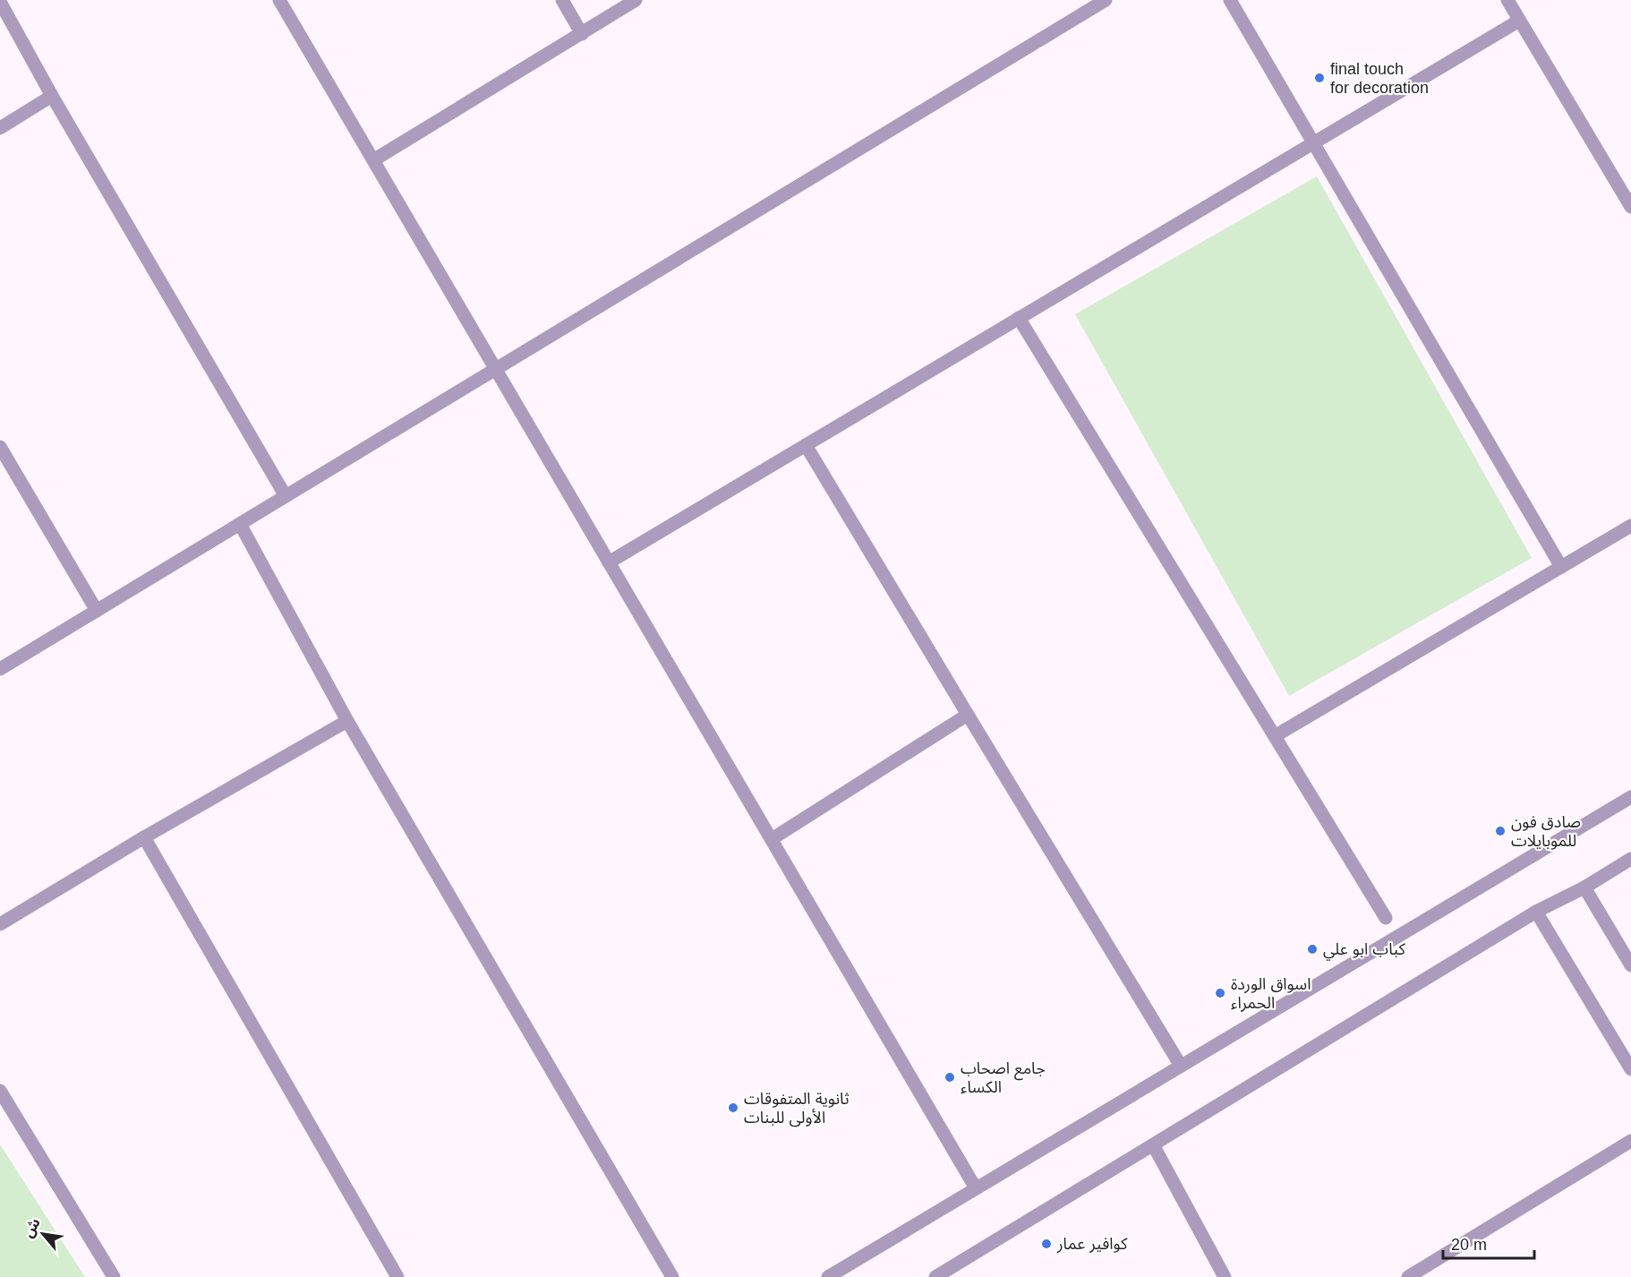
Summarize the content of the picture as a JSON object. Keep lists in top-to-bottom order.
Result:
{
  "places": [
    "final touch for decoration",
    "صادق فون للموبايلات",
    "كباب ابو علي",
    "اسواق الوردة الحمراء",
    "جامع اصحاب الكساء",
    "ثانوية المتفوقات الأولى للبنات",
    "كوافير عمار"
  ],
  "scale_bar": "20 m",
  "north": "top left"
}
